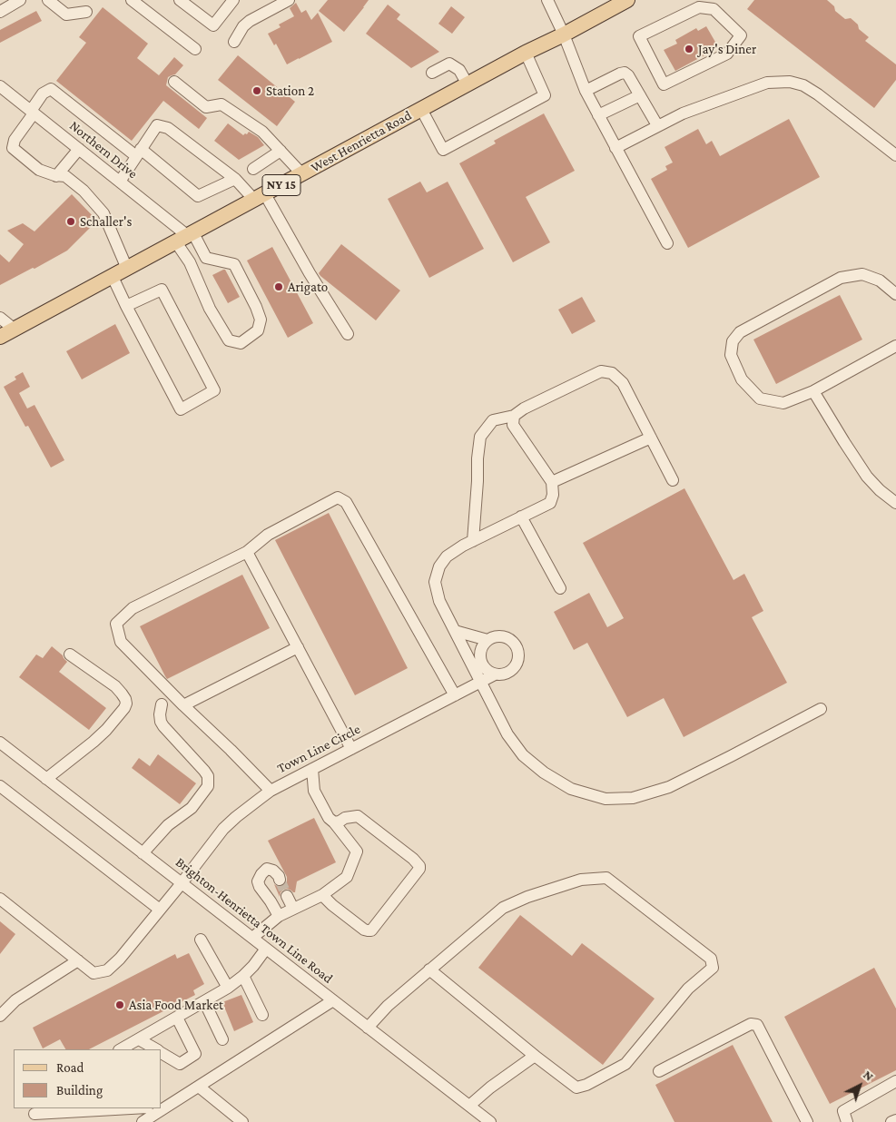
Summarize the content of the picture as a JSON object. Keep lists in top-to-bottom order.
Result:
{
  "streets": {
    "main road": ["West Henrietta Road", "NY 15"],
    "street": ["Northern Drive", "Town Line Circle", "Brighton-Henrietta Town Line Road"]
  },
  "crossings": [
    ["West Henrietta Road", "Northern Drive"],
    ["Town Line Circle", "Brighton-Henrietta Town Line Road"]
  ],
  "places": [
    "Jay's Diner",
    "Station 2",
    "Schaller's",
    "Arigato",
    "Asia Food Market"
  ],
  "legend": ["Road", "Building"],
  "north": "top right"
}
